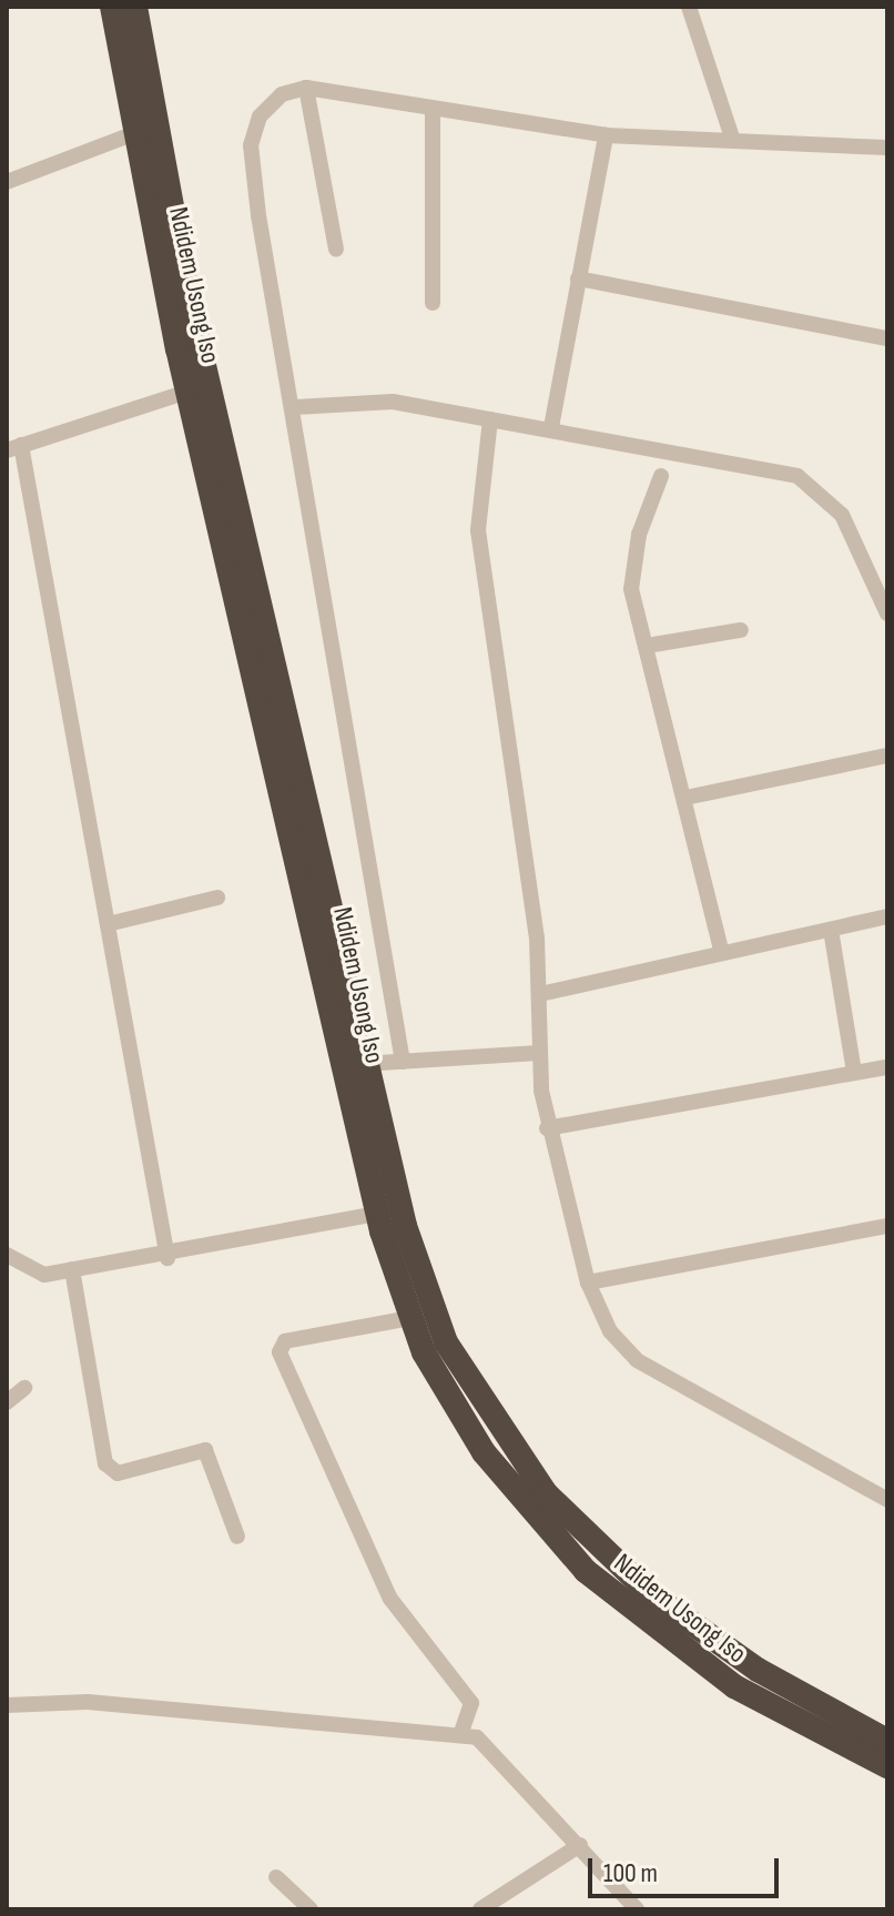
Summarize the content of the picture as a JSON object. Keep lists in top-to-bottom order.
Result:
{
  "streets": {
    "highway": ["Ndidem Usong Iso"]
  },
  "scale_bar": "100 m"
}
